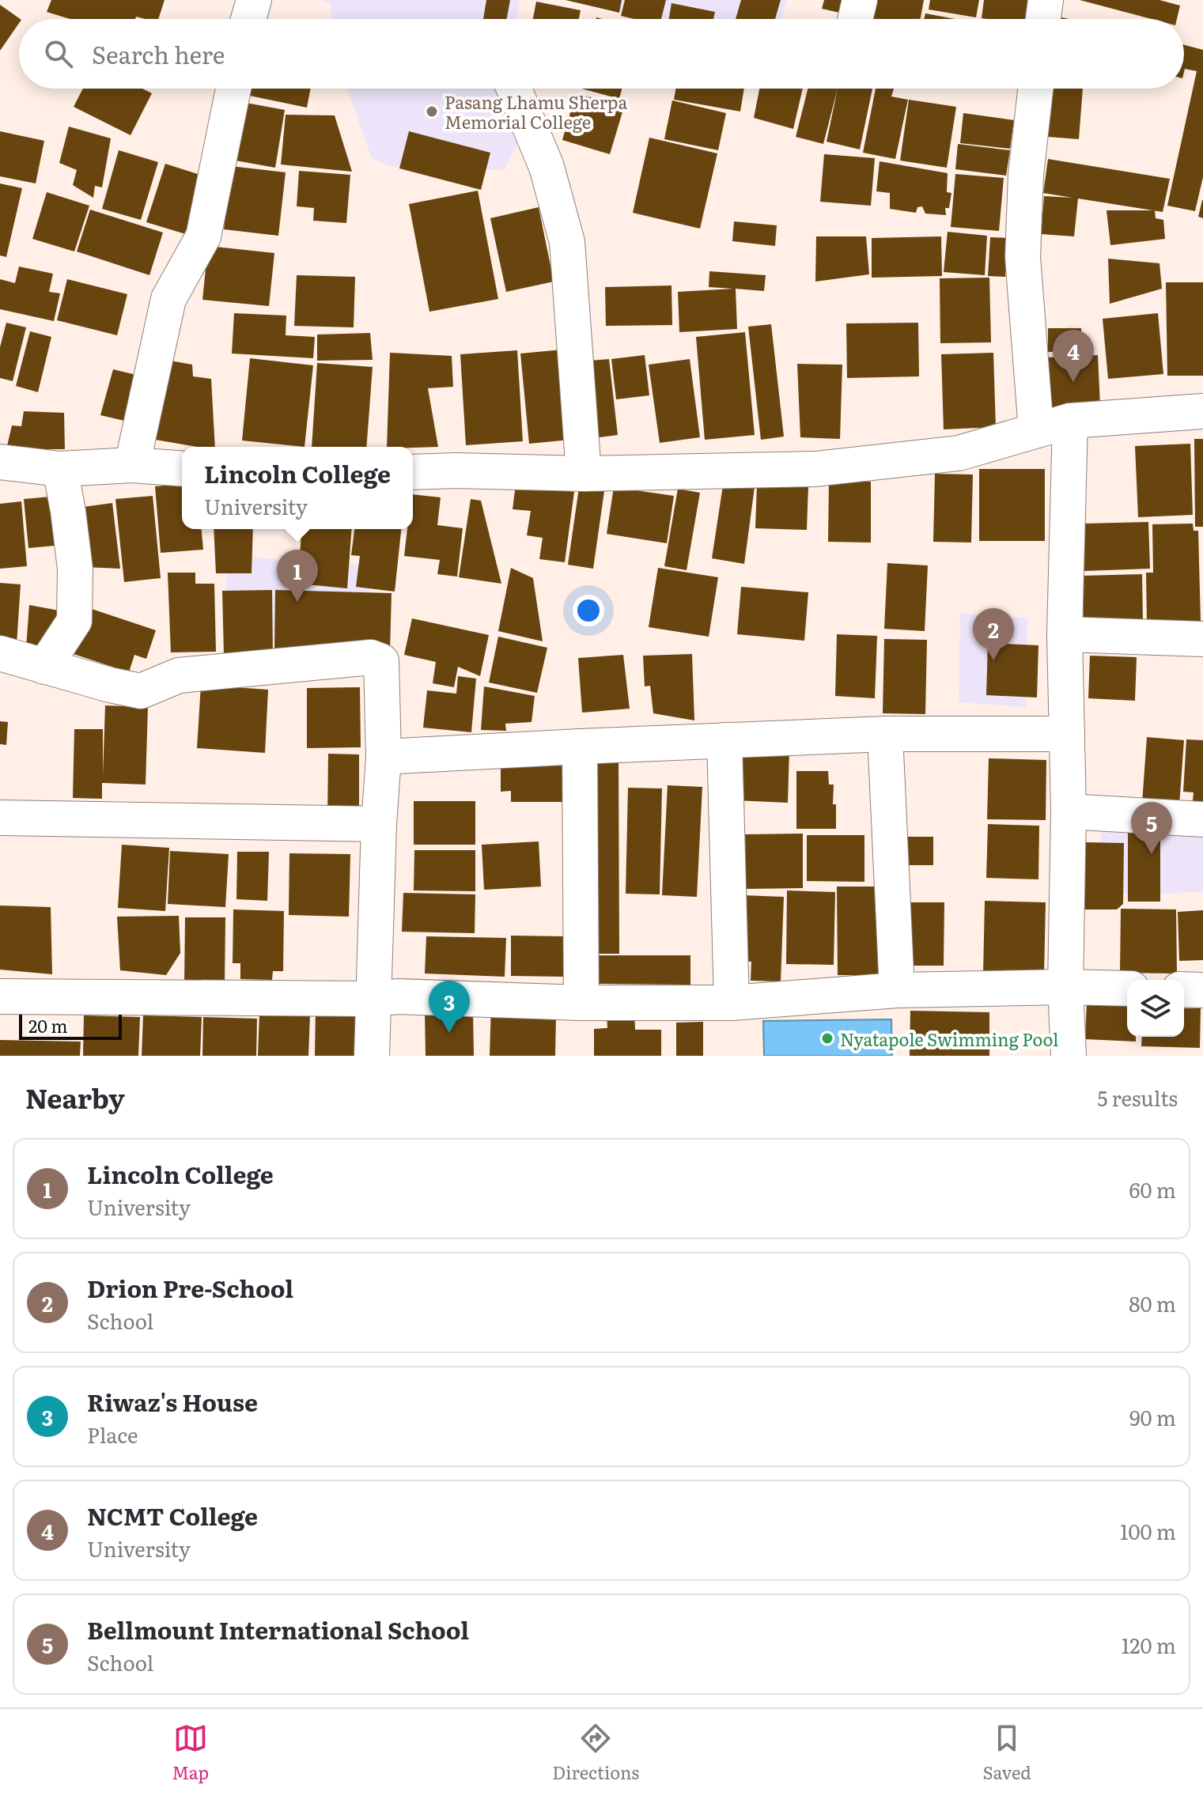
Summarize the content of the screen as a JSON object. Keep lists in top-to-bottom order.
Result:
{
  "places": ["Pasang Lhamu Sherpa Memorial College", "Nyatapole Swimming Pool"],
  "scale_bar": "20 m",
  "page": {
    "search": "Search here",
    "pins": [
      "4",
      "1",
      "2",
      "5",
      "3"
    ],
    "popup": ["Lincoln College", "University"],
    "scale": "20 m",
    "heading": ["Nearby", "5 results"],
    "list": [
      {
        "mark": "1",
        "name": "Lincoln College",
        "note": "University",
        "value": "60 m"
      },
      {
        "mark": "2",
        "name": "Drion Pre-School",
        "note": "School",
        "value": "80 m"
      },
      {
        "mark": "3",
        "name": "Riwaz's House",
        "note": "Place",
        "value": "90 m"
      },
      {
        "mark": "4",
        "name": "NCMT College",
        "note": "University",
        "value": "100 m"
      },
      {
        "mark": "5",
        "name": "Bellmount International School",
        "note": "School",
        "value": "120 m"
      }
    ],
    "nav": ["Map", "Directions", "Saved"]
  }
}
